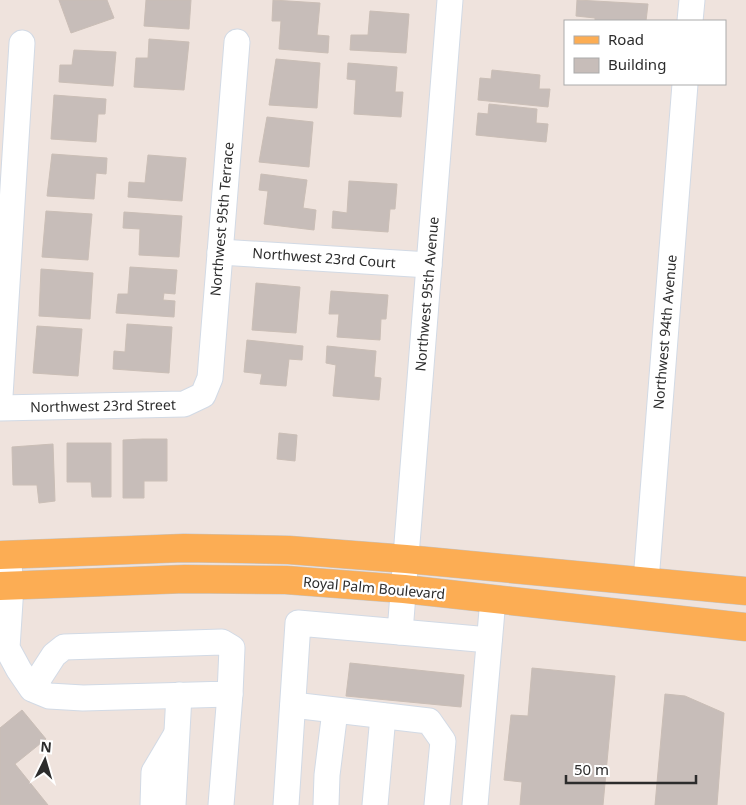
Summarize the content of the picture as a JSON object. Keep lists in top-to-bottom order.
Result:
{
  "streets": {
    "main road": ["Royal Palm Boulevard"],
    "street": [
      "Northwest 95th Terrace",
      "Northwest 23rd Court",
      "Northwest 95th Avenue",
      "Northwest 94th Avenue",
      "Northwest 23rd Street"
    ]
  },
  "crossings": [
    ["Northwest 95th Terrace", "Northwest 23rd Court"],
    ["Northwest 95th Terrace", "Northwest 23rd Street"],
    ["Northwest 23rd Court", "Northwest 95th Avenue"],
    ["Northwest 95th Avenue", "Royal Palm Boulevard"]
  ],
  "legend": ["Road", "Building"],
  "scale_bar": "50 m",
  "north": "top"
}
